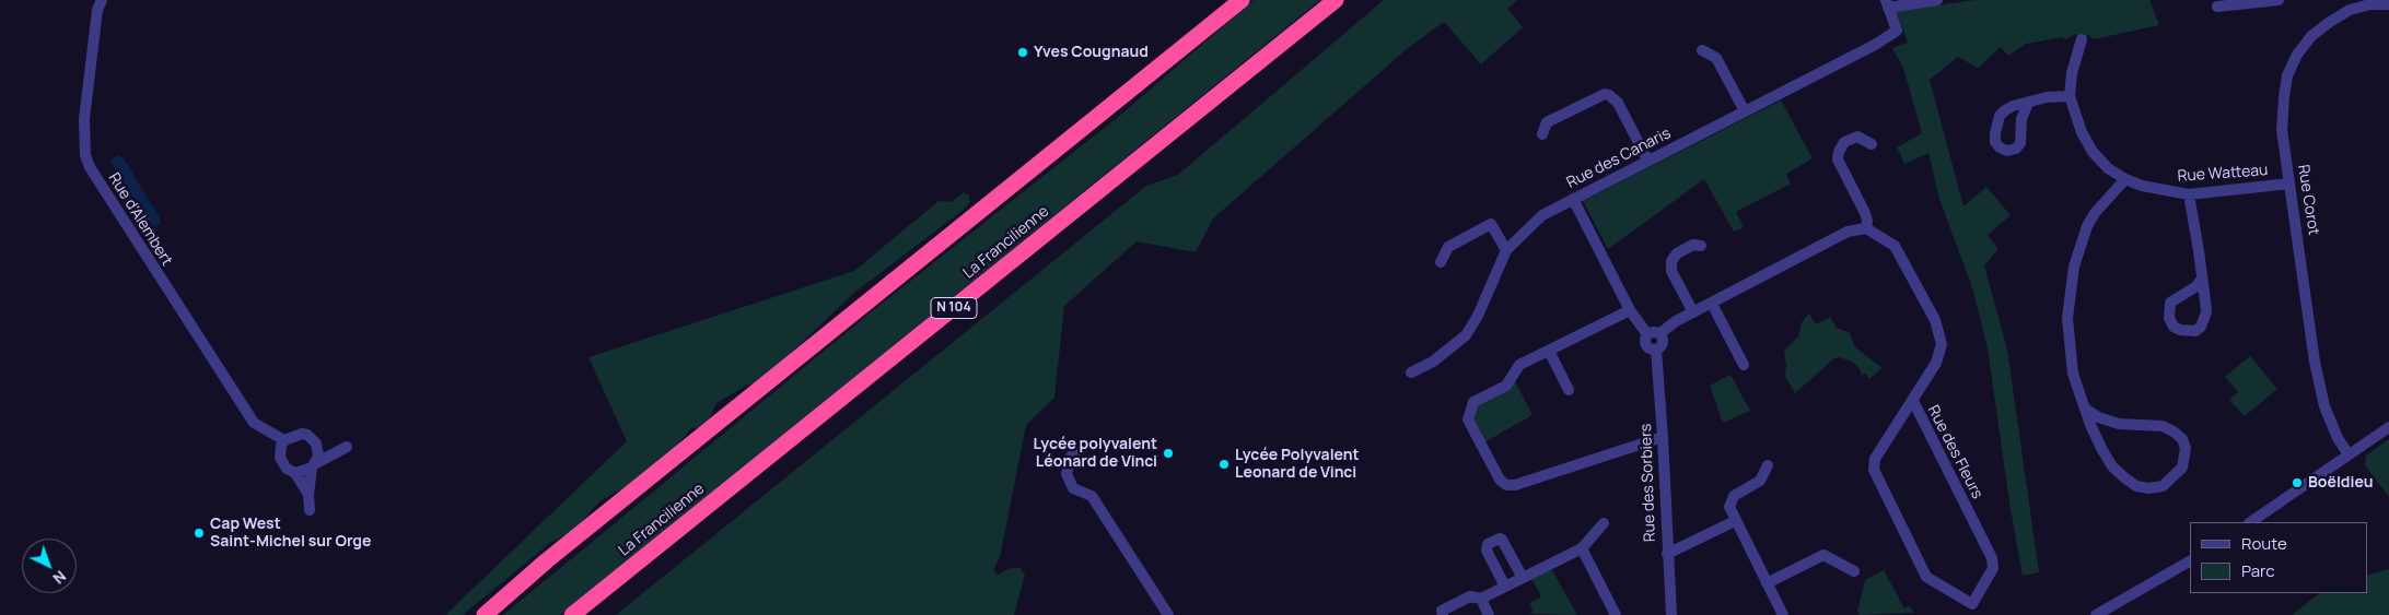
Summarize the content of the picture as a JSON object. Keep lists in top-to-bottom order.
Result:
{
  "streets": {
    "highway": ["La Francilienne", "N 104"],
    "street": [
      "Rue des Canaris",
      "Rue Watteau",
      "Rue Corot",
      "Rue d'Alembert",
      "Rue des Fleurs",
      "Rue des Sorbiers"
    ]
  },
  "crossings": [
    ["Rue des Canaris", "Rue des Sorbiers"],
    ["Rue Watteau", "Rue Corot"]
  ],
  "places": [
    "Yves Cougnaud",
    "Lycée polyvalent Léonard de Vinci",
    "Lycée Polyvalent Leonard de Vinci",
    "Boëldieu",
    "Cap West Saint-Michel sur Orge"
  ],
  "legend": ["Route", "Parc"],
  "north": "bottom right"
}
